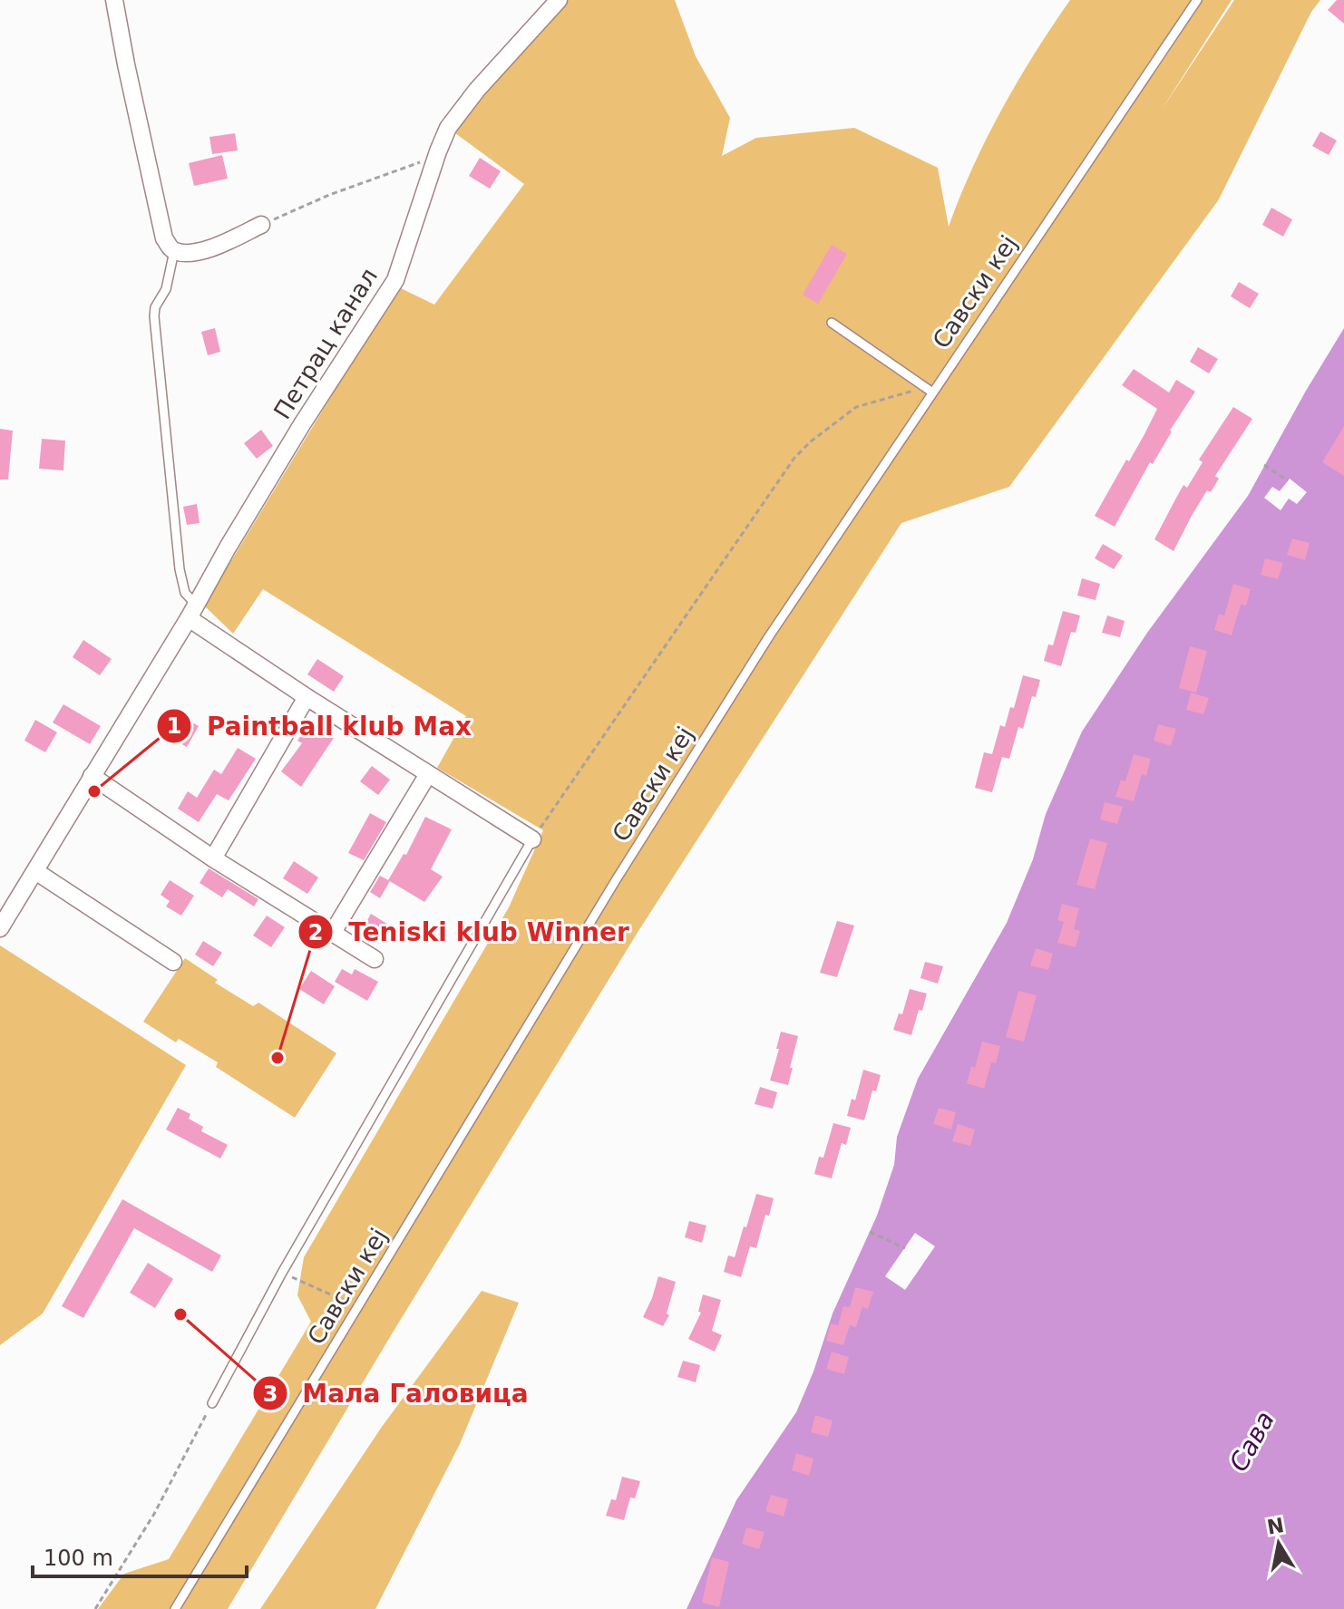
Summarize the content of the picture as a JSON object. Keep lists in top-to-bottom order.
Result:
{
  "streets": {
    "street": ["Петрац канал"],
    "lane": ["Савски кеј"]
  },
  "water": ["Сава"],
  "places": ["Paintball klub Max", "Teniski klub Winner", "Мала Галовица"],
  "scale_bar": "100 m",
  "north": "top"
}
